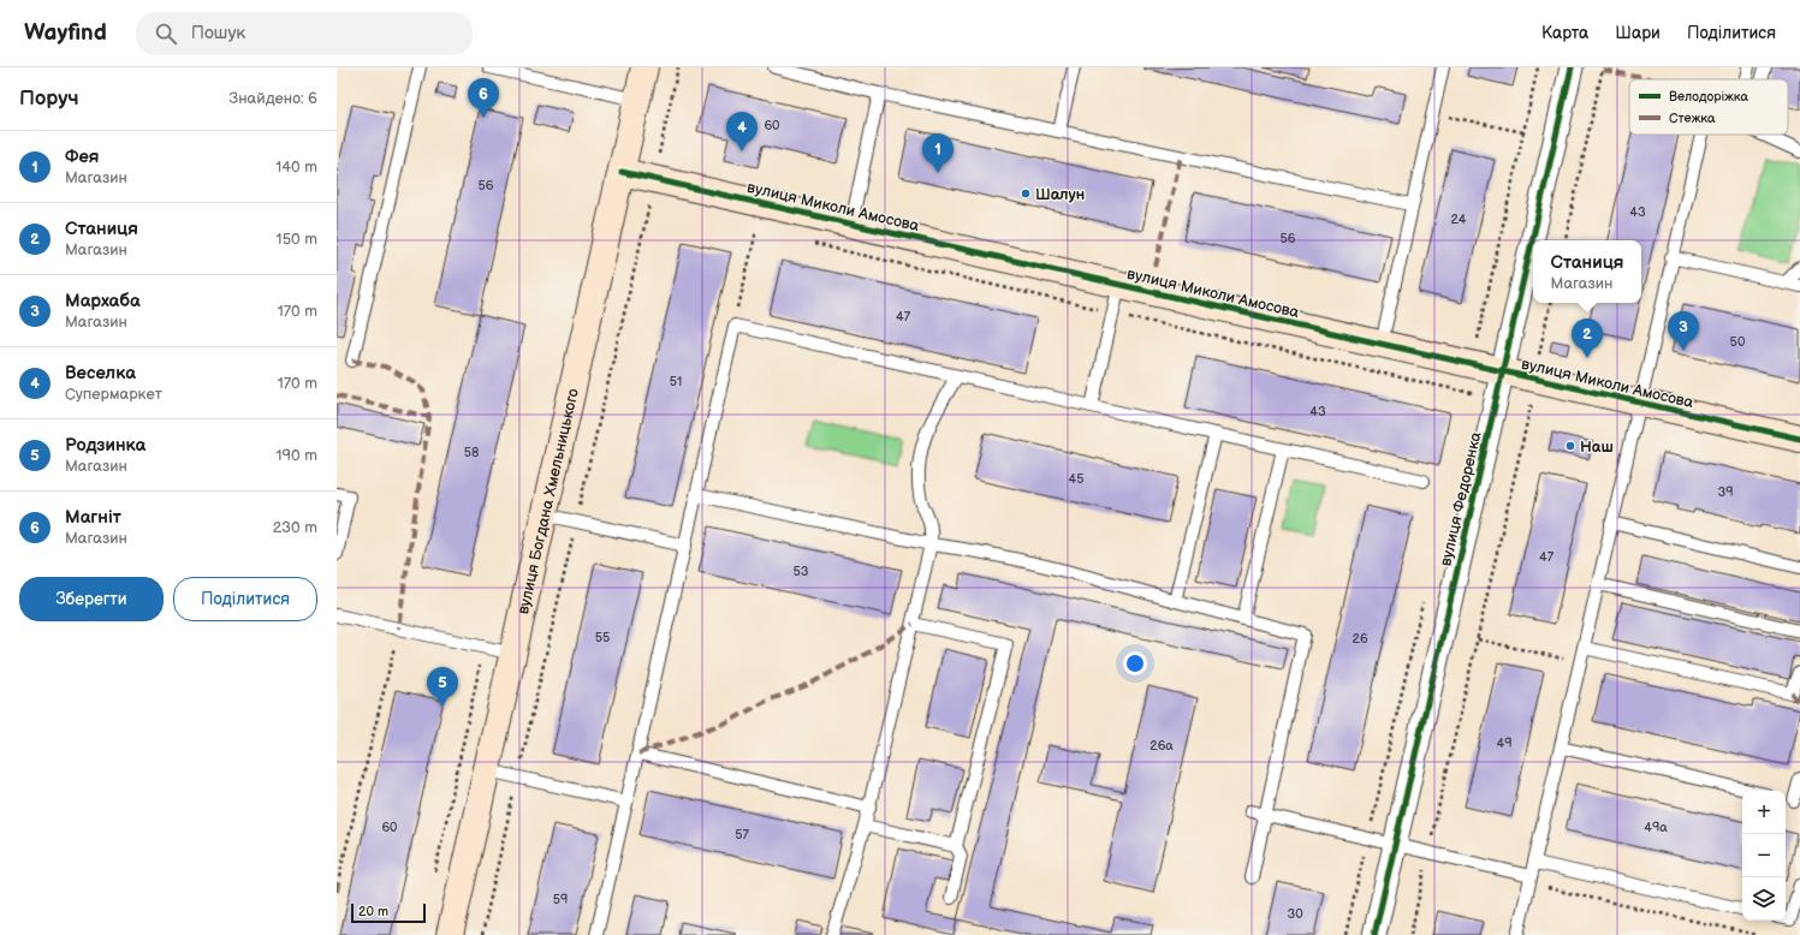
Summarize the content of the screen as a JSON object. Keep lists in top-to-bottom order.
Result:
{
  "streets": {
    "street": ["вулиця Миколи Амосова", "вулиця Федоренка", "вулиця Богдана Хмельницького"]
  },
  "crossings": [
    ["вулиця Миколи Амосова", "вулиця Федоренка"],
    ["вулиця Миколи Амосова", "вулиця Богдана Хмельницького"]
  ],
  "places": ["Шалун", "Наш"],
  "house_numbers": [
    "60",
    "56",
    "43",
    "24",
    "56",
    "47",
    "50",
    "51",
    "43",
    "58",
    "45",
    "39",
    "47",
    "53",
    "55",
    "26",
    "49",
    "26а",
    "60",
    "49а",
    "57",
    "59",
    "30"
  ],
  "legend": ["Велодоріжка", "Стежка"],
  "scale_bar": "20 m",
  "page": {
    "header": "Wayfind",
    "search": "Пошук",
    "nav": ["Карта", "Шари", "Поділитися"],
    "heading": ["Поруч", "Знайдено: 6"],
    "pins": [
      "6",
      "4",
      "1",
      "3",
      "2",
      "5"
    ],
    "list": [
      {
        "mark": "1",
        "name": "Фея",
        "note": "Магазин",
        "value": "140 m"
      },
      {
        "mark": "2",
        "name": "Станиця",
        "note": "Магазин",
        "value": "150 m"
      },
      {
        "mark": "3",
        "name": "Мархаба",
        "note": "Магазин",
        "value": "170 m"
      },
      {
        "mark": "4",
        "name": "Веселка",
        "note": "Супермаркет",
        "value": "170 m"
      },
      {
        "mark": "5",
        "name": "Родзинка",
        "note": "Магазин",
        "value": "190 m"
      },
      {
        "mark": "6",
        "name": "Магніт",
        "note": "Магазин",
        "value": "230 m"
      }
    ],
    "popup": ["Станиця", "Магазин"],
    "buttons": ["Зберегти", "Поділитися"],
    "map_buttons": ["+", "−"],
    "scale": "20 m"
  }
}
